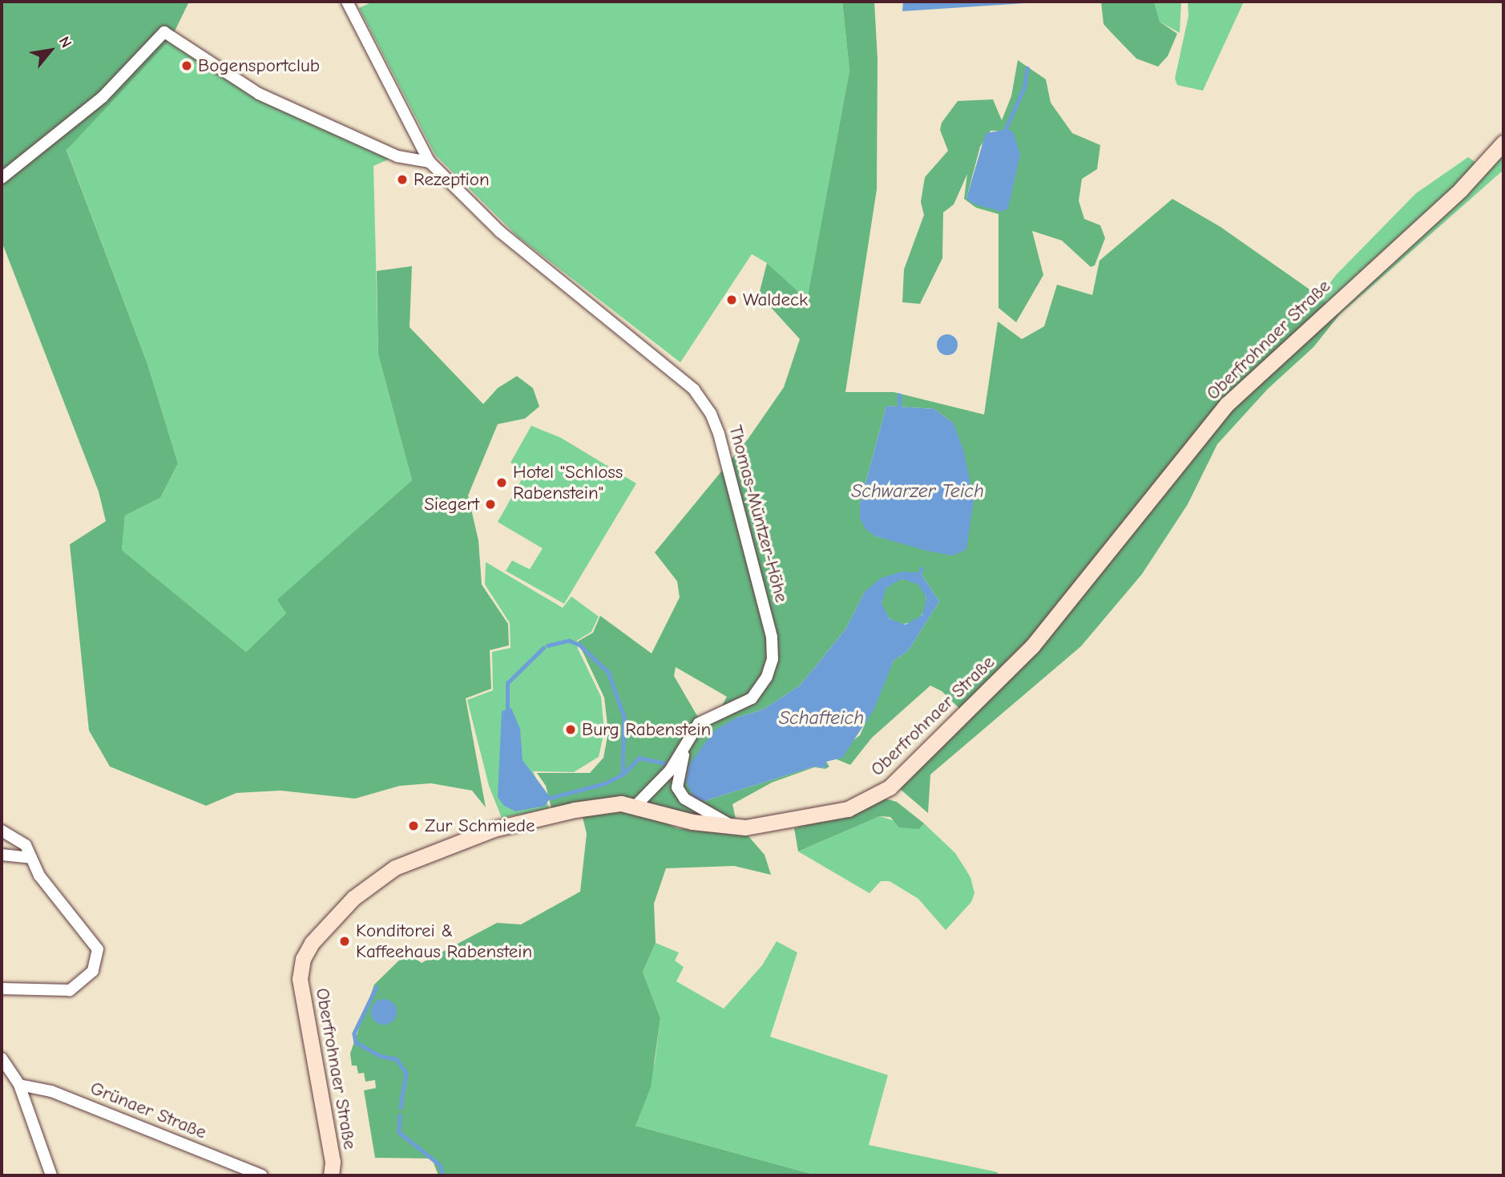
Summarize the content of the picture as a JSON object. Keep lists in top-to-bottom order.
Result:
{
  "streets": {
    "main road": ["Oberfrohnaer Straße"],
    "street": ["Thomas-Müntzer-Höhe", "Grünaer Straße"]
  },
  "crossings": [
    ["Oberfrohnaer Straße", "Thomas-Müntzer-Höhe"]
  ],
  "water": ["Schwarzer Teich", "Schafteich"],
  "places": [
    "Bogensportclub",
    "Rezeption",
    "Waldeck",
    "Hotel \"Schloss Rabenstein\"",
    "Siegert",
    "Burg Rabenstein",
    "Zur Schmiede",
    "Konditorei & Kaffeehaus Rabenstein"
  ],
  "north": "top right"
}
